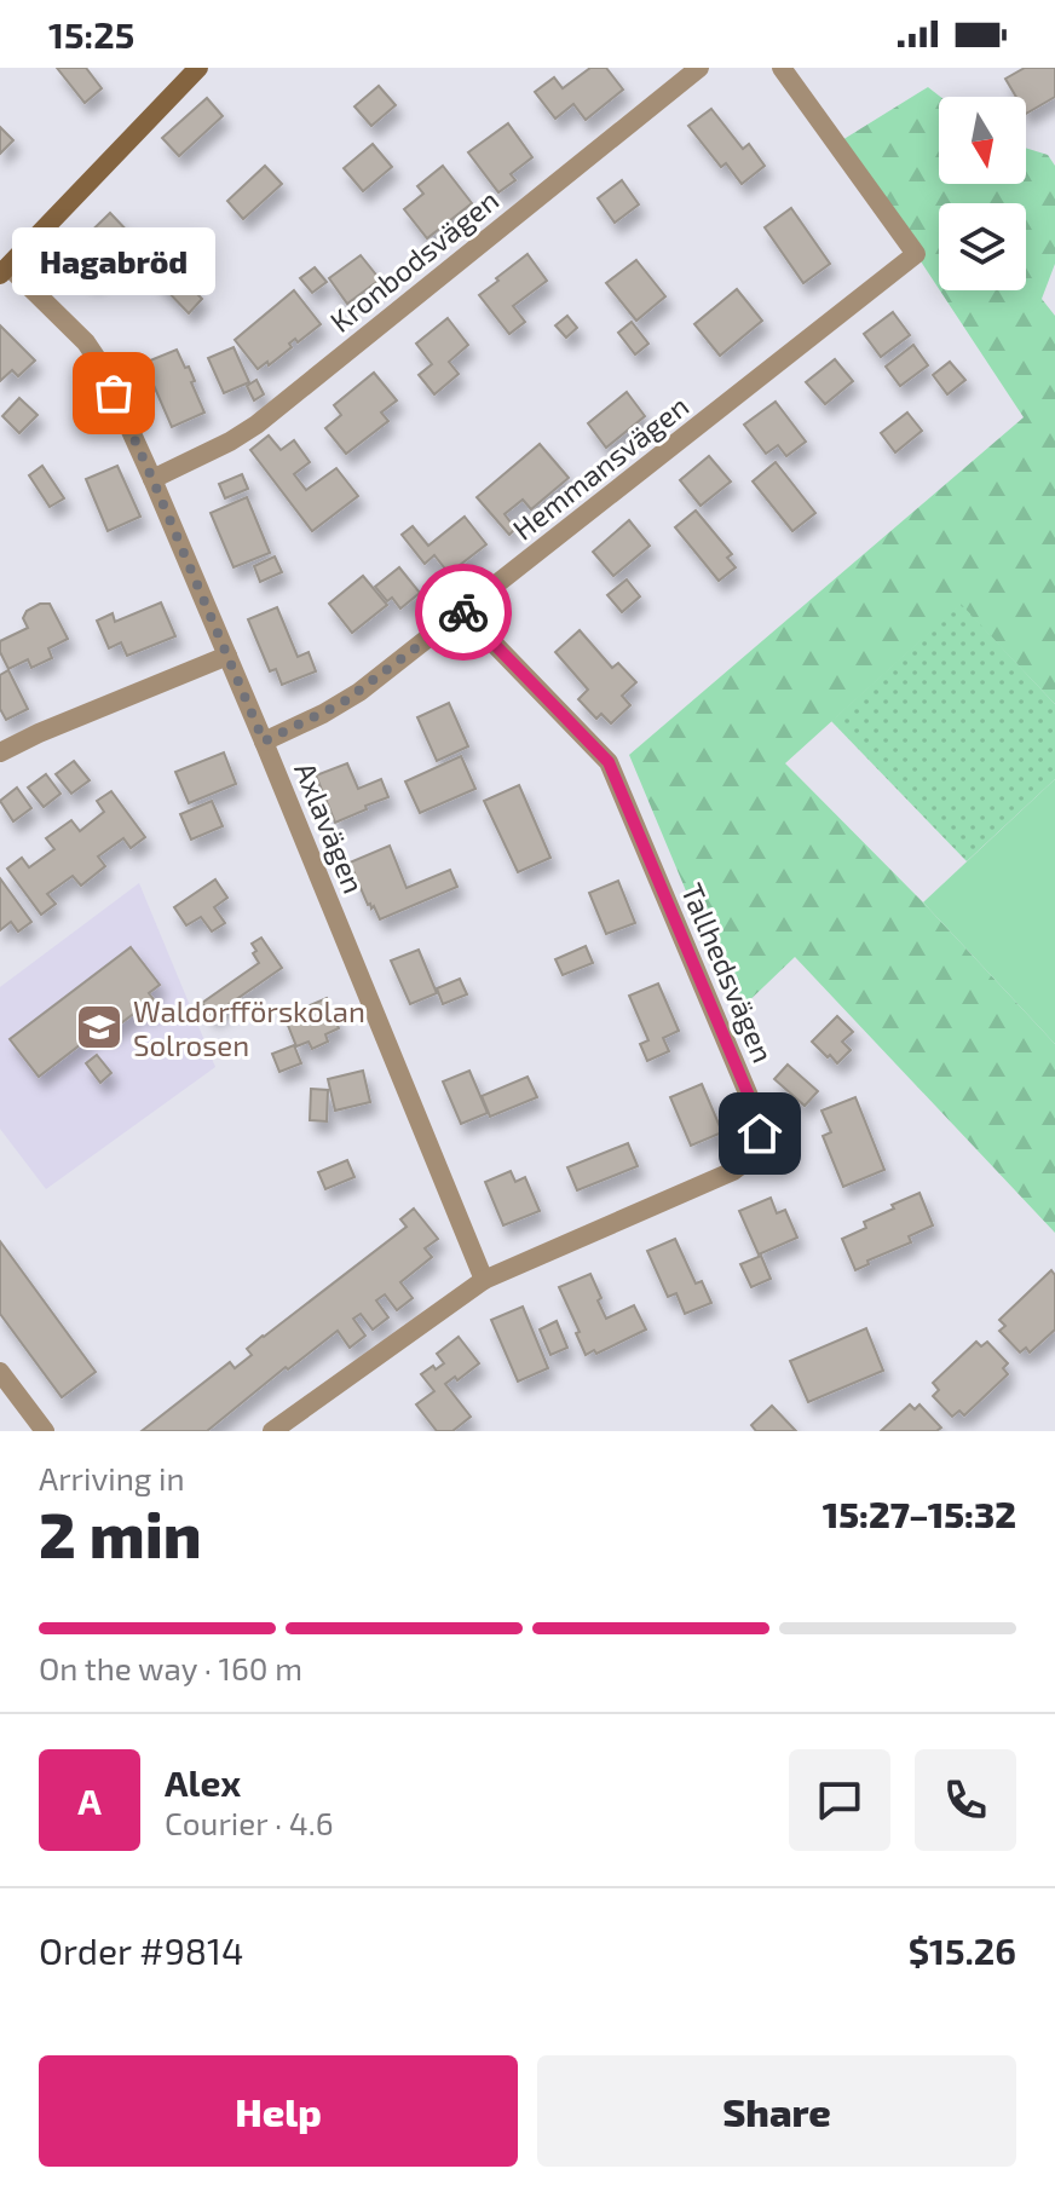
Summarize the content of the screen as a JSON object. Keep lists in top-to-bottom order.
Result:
{
  "streets": {
    "street": [
      "Kronbodsvägen",
      "Hemmansvägen",
      "Axlavägen",
      "Tallhedsvägen"
    ]
  },
  "crossings": [
    ["Kronbodsvägen", "Axlavägen"],
    ["Hemmansvägen", "Axlavägen"],
    ["Hemmansvägen", "Tallhedsvägen"],
    ["Axlavägen", "Tallhedsvägen"]
  ],
  "places": {
    "other": ["Hagabröd"],
    "school or university": ["Waldorfförskolan Solrosen"]
  },
  "north": "bottom",
  "page": {
    "status": "15:25",
    "bubble": "Hagabröd",
    "heading": ["2 min", "Arriving in", "15:27–15:32"],
    "panel": [
      "Alex",
      "Courier · 4.6",
      "Order #9814",
      "$15.26"
    ],
    "bar": "On the way · 160 m",
    "round": "A",
    "buttons": ["Help", "Share"]
  }
}
